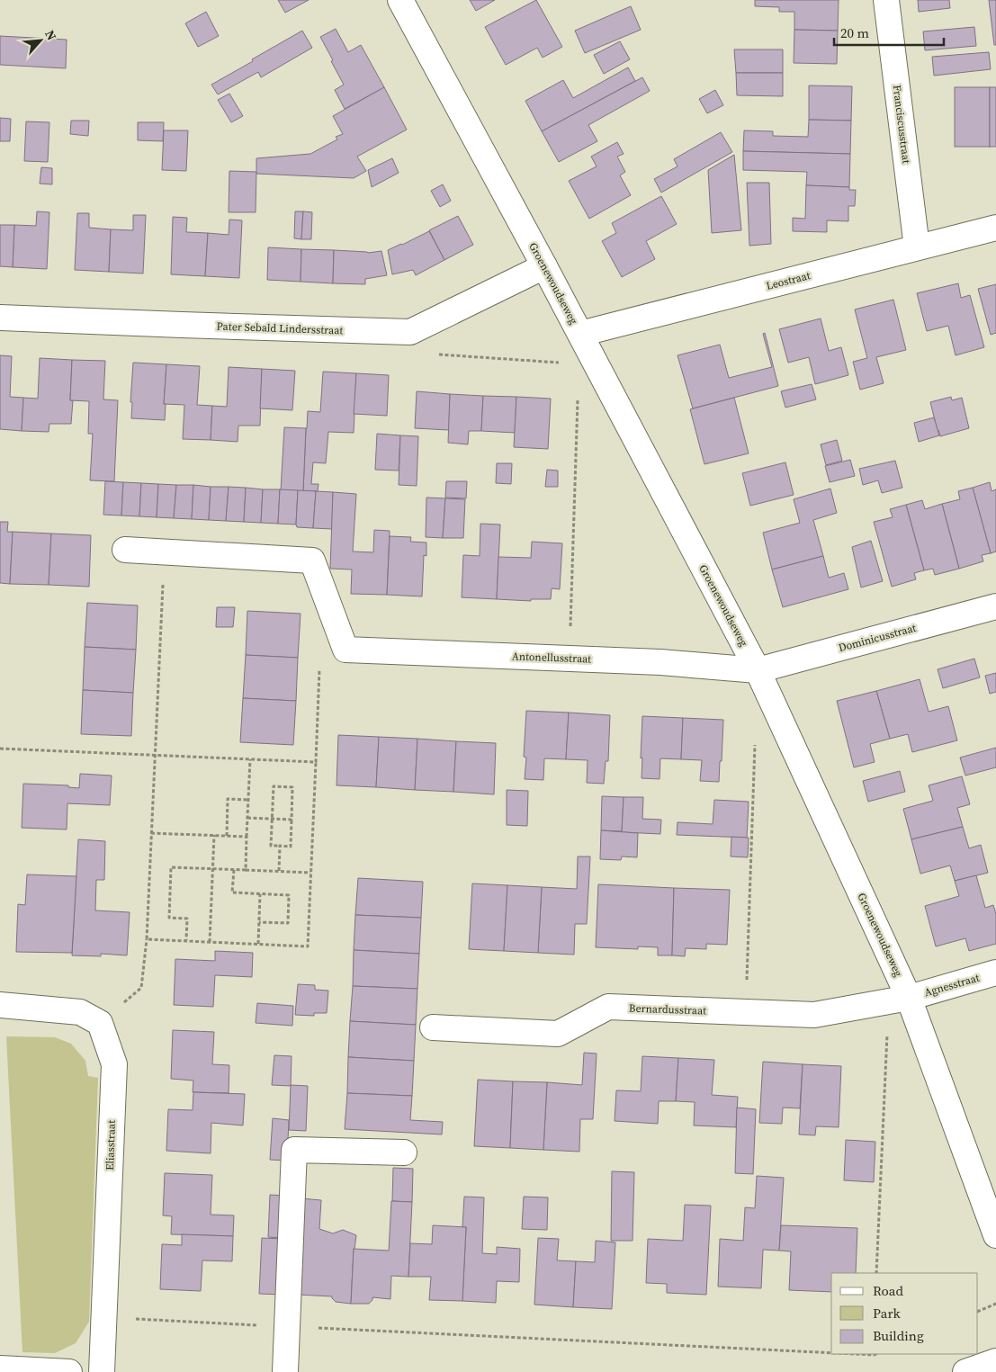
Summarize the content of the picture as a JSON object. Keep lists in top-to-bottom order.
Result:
{
  "streets": {
    "street": [
      "Franciscusstraat",
      "Leostraat",
      "Groenewoudseweg",
      "Pater Sebald Lindersstraat",
      "Dominicusstraat",
      "Antonellusstraat",
      "Agnesstraat",
      "Bernardusstraat",
      "Eliasstraat"
    ]
  },
  "crossings": [
    ["Franciscusstraat", "Leostraat"],
    ["Leostraat", "Groenewoudseweg"],
    ["Groenewoudseweg", "Pater Sebald Lindersstraat"],
    ["Groenewoudseweg", "Dominicusstraat"],
    ["Groenewoudseweg", "Antonellusstraat"],
    ["Groenewoudseweg", "Agnesstraat"],
    ["Groenewoudseweg", "Bernardusstraat"],
    ["Dominicusstraat", "Antonellusstraat"],
    ["Agnesstraat", "Bernardusstraat"]
  ],
  "legend": ["Road", "Park", "Building"],
  "scale_bar": "20 m",
  "north": "top right"
}
